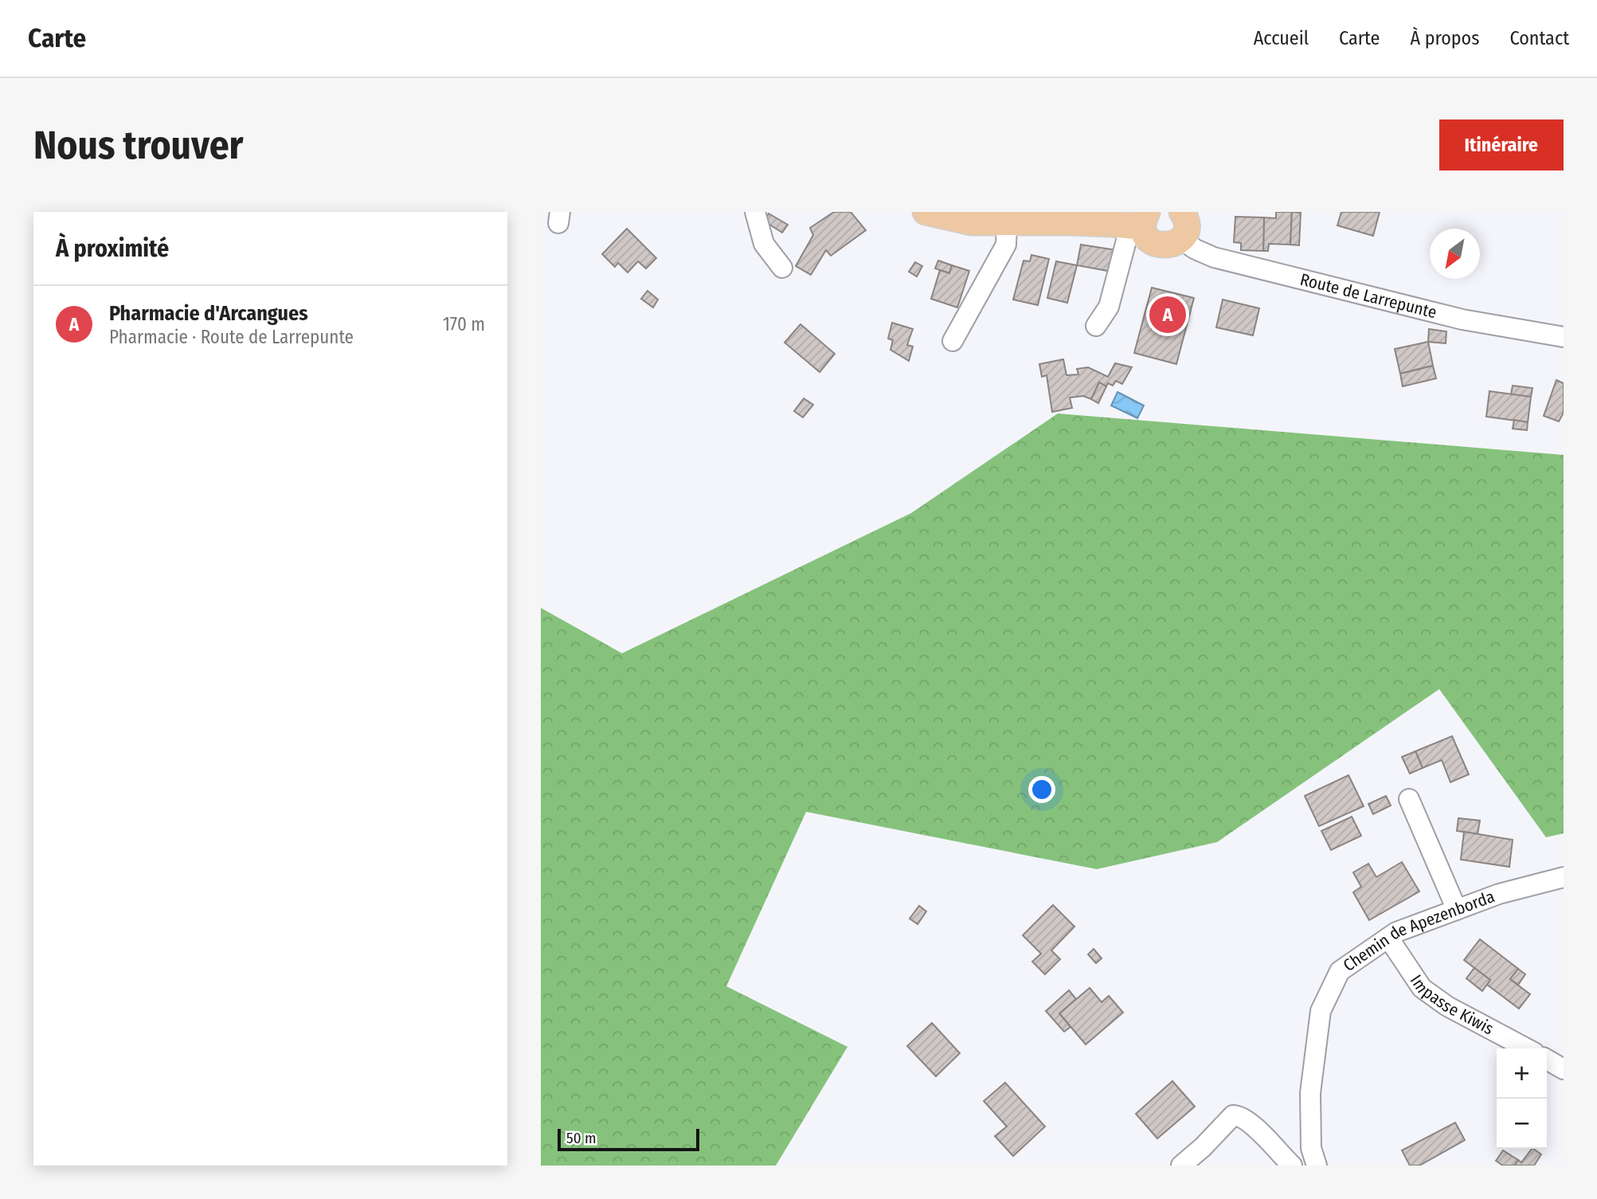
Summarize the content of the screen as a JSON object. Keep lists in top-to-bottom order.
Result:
{
  "streets": {
    "street": ["Route de Larrepunte", "Chemin de Apezenborda", "Impasse Kiwis"]
  },
  "crossings": [
    ["Chemin de Apezenborda", "Impasse Kiwis"]
  ],
  "scale_bar": "50 m",
  "north": "bottom left",
  "page": {
    "header": "Carte",
    "nav": [
      "Accueil",
      "Carte",
      "À propos",
      "Contact"
    ],
    "buttons": "Itinéraire",
    "title": "Nous trouver",
    "heading": "À proximité",
    "list": [
      {
        "mark": "A",
        "name": "Pharmacie d'Arcangues",
        "note": "Pharmacie · Route de Larrepunte",
        "value": "170 m"
      }
    ],
    "pins": "A",
    "map_buttons": ["+", "−"],
    "scale": "50 m"
  }
}
